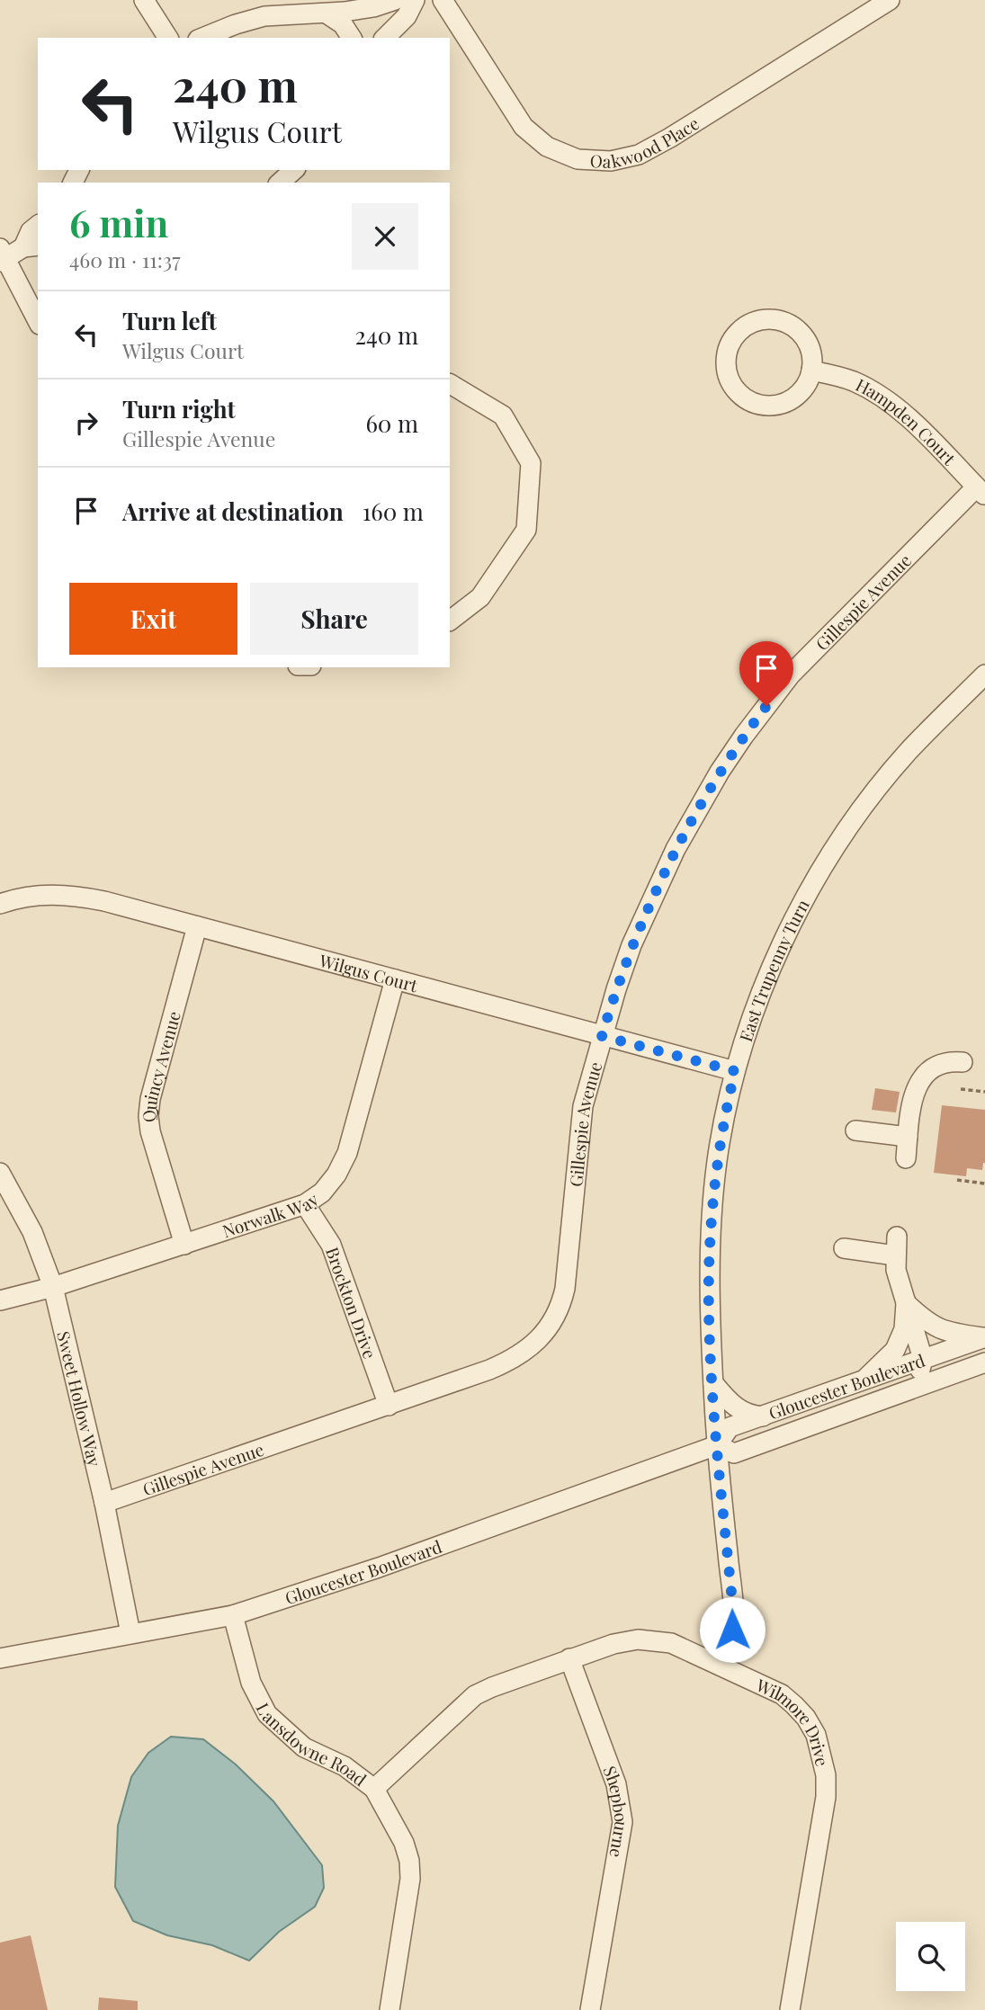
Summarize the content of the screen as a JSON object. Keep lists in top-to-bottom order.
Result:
{
  "streets": {
    "street": [
      "Oakwood Place",
      "Hampden Court",
      "Gillespie Avenue",
      "East Trupenny Turn",
      "Wilgus Court",
      "Quincy Avenue",
      "Norwalk Way",
      "Brockton Drive",
      "Gloucester Boulevard",
      "Sweet Hollow Way",
      "Wilmore Drive",
      "Lansdowne Road",
      "Shepbourne"
    ]
  },
  "crossings": [
    ["Hampden Court", "Gillespie Avenue"],
    ["Gillespie Avenue", "Wilgus Court"],
    ["Gillespie Avenue", "Brockton Drive"],
    ["Gillespie Avenue", "Sweet Hollow Way"],
    ["East Trupenny Turn", "Wilgus Court"],
    ["East Trupenny Turn", "Gloucester Boulevard"],
    ["East Trupenny Turn", "Wilmore Drive"],
    ["Wilgus Court", "Quincy Avenue"],
    ["Wilgus Court", "Norwalk Way"],
    ["Quincy Avenue", "Norwalk Way"],
    ["Norwalk Way", "Brockton Drive"],
    ["Norwalk Way", "Sweet Hollow Way"],
    ["Gloucester Boulevard", "Sweet Hollow Way"],
    ["Gloucester Boulevard", "Lansdowne Road"],
    ["Wilmore Drive", "Lansdowne Road"],
    ["Wilmore Drive", "Shepbourne"]
  ],
  "page": {
    "turn": ["240 m", "Wilgus Court"],
    "heading": ["6 min", "460 m · 11:37"],
    "list": [
      {
        "name": "Turn left",
        "note": "Wilgus Court",
        "value": "240 m"
      },
      {
        "name": "Turn right",
        "note": "Gillespie Avenue",
        "value": "60 m"
      },
      {
        "name": "Arrive at destination",
        "value": "160 m"
      }
    ],
    "buttons": ["Exit", "Share"]
  }
}
